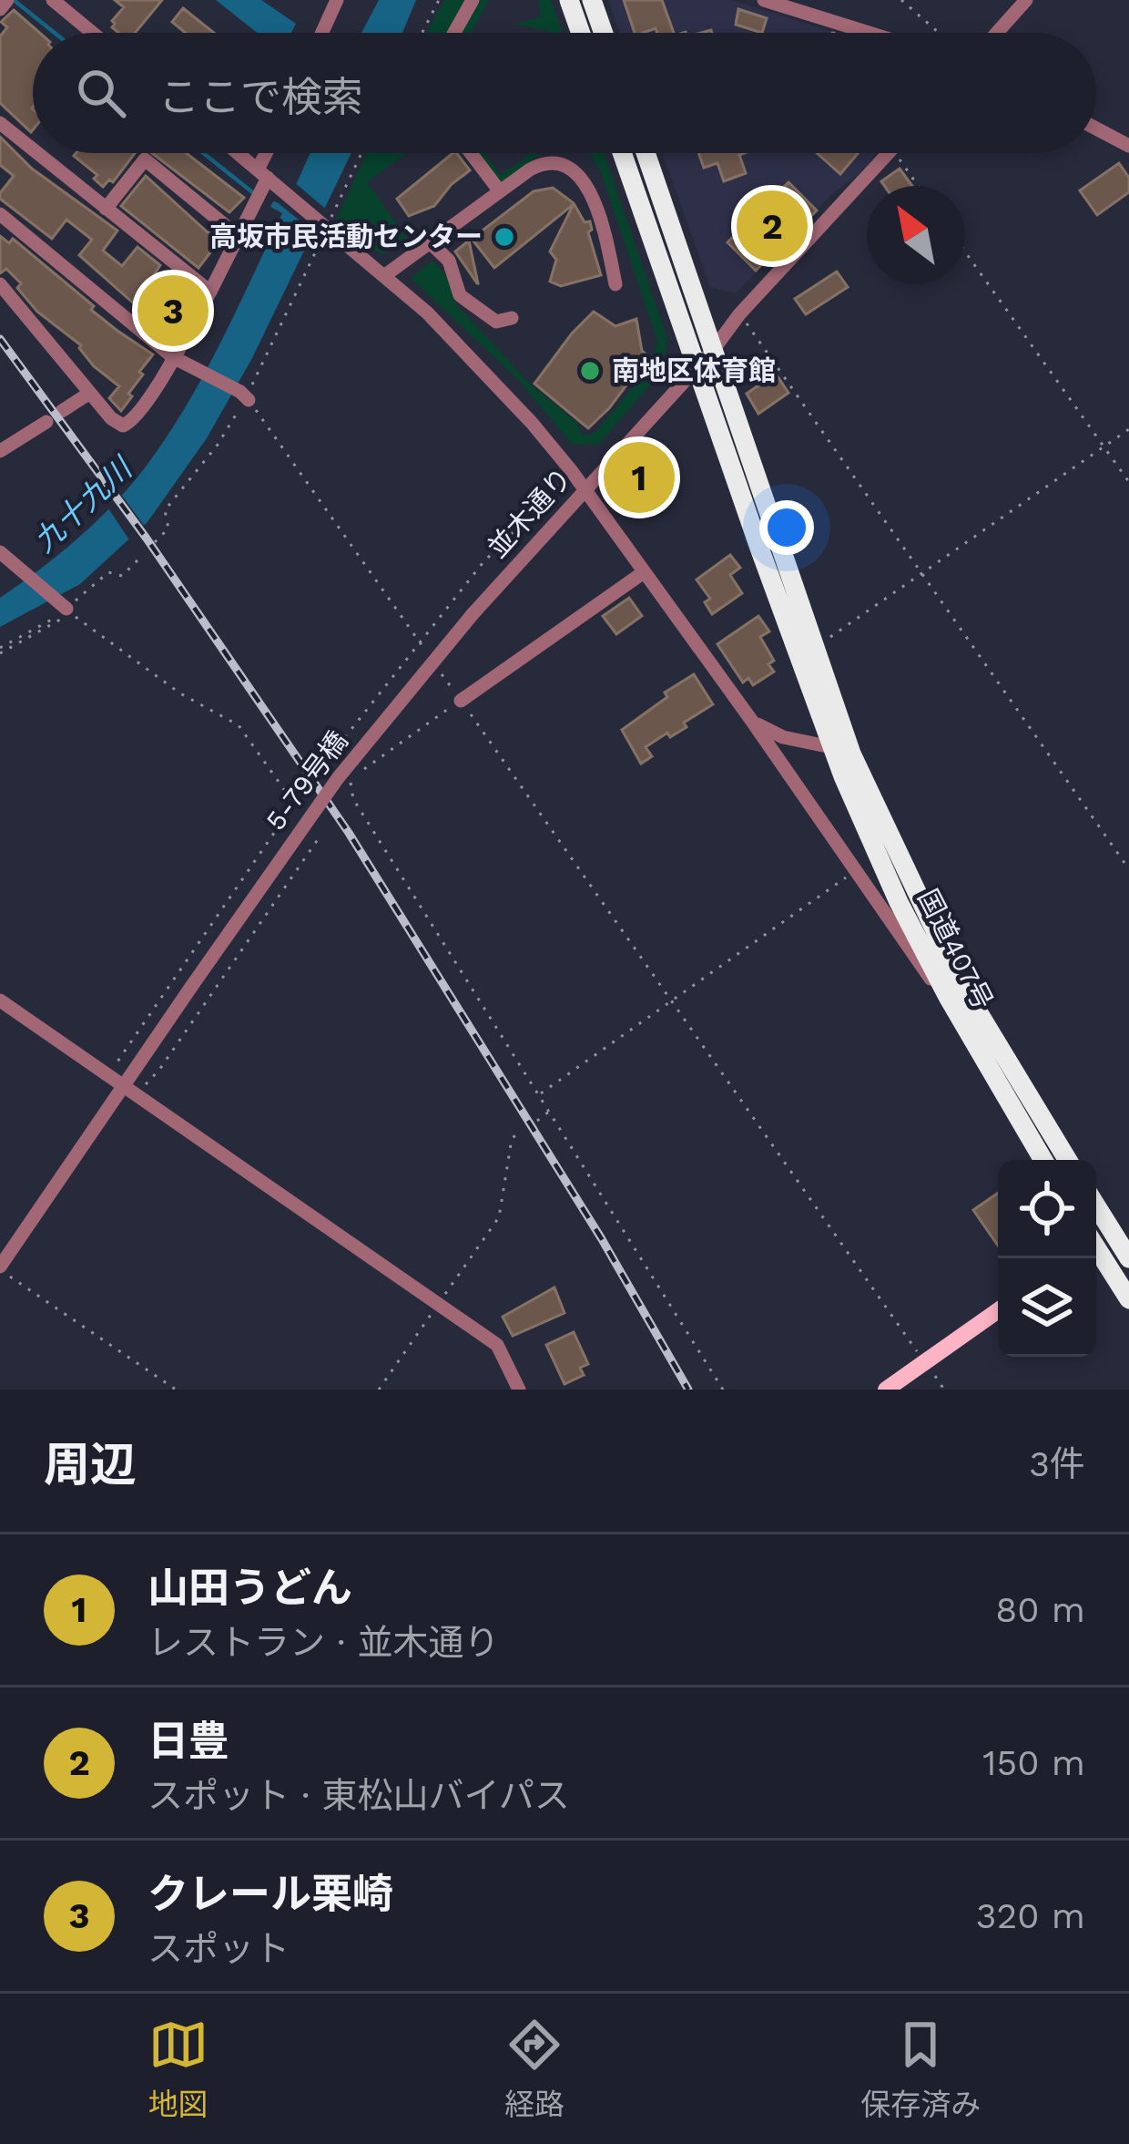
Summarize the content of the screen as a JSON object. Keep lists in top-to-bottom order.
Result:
{
  "streets": {
    "highway": ["国道407号"],
    "street": ["並木通り", "5-79号橋"]
  },
  "crossings": [
    ["並木通り", "5-79号橋"]
  ],
  "water": ["九十九川"],
  "places": ["高坂市民活動センター", "南地区体育館"],
  "north": "top left",
  "page": {
    "search": "ここで検索",
    "pins": ["2", "3", "1"],
    "heading": ["周辺", "3件"],
    "list": [
      {
        "mark": "1",
        "name": "山田うどん",
        "note": "レストラン · 並木通り",
        "value": "80 m"
      },
      {
        "mark": "2",
        "name": "日豊",
        "note": "スポット · 東松山バイパス",
        "value": "150 m"
      },
      {
        "mark": "3",
        "name": "クレール栗崎",
        "note": "スポット",
        "value": "320 m"
      }
    ],
    "nav": ["地図", "経路", "保存済み"]
  }
}
